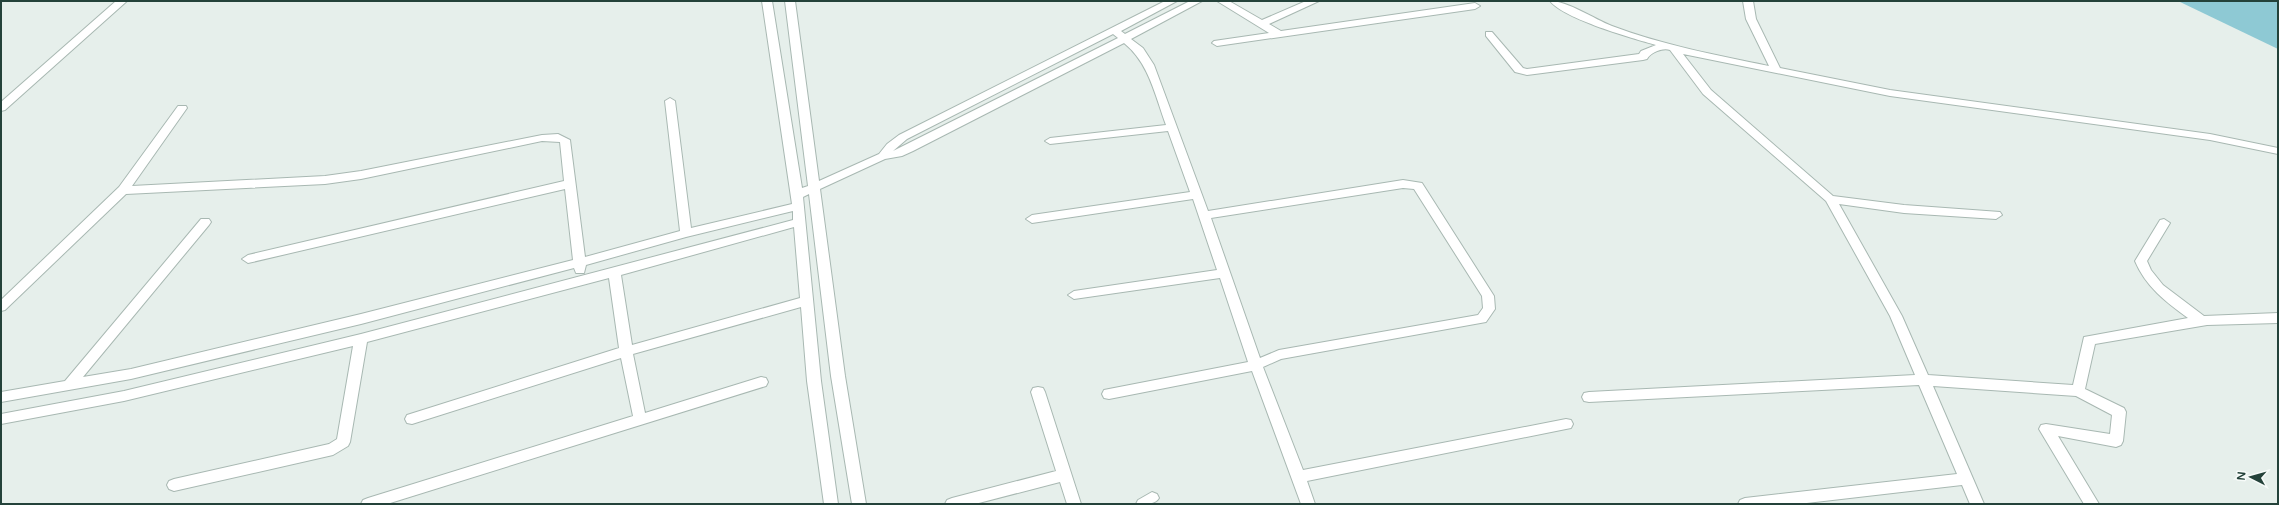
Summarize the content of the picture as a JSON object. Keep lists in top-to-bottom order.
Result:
{
  "north": "left"
}
